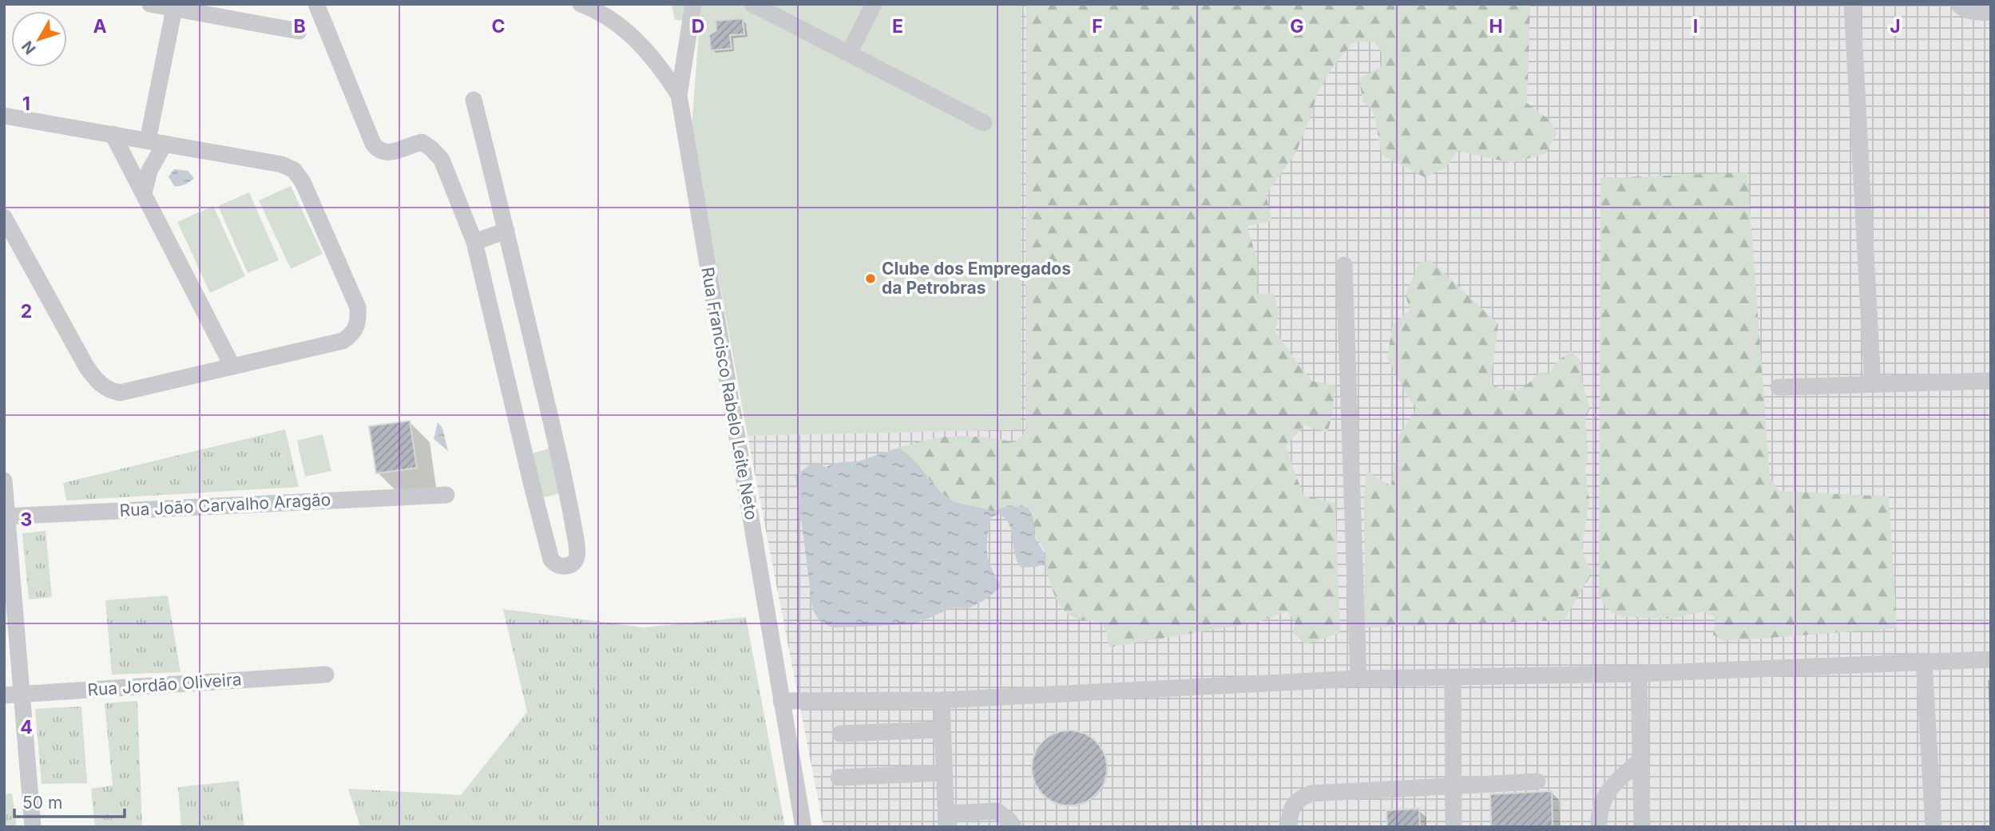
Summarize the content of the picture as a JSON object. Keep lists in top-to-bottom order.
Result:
{
  "streets": {
    "street": ["Rua Francisco Rabelo Leite Neto", "Rua João Carvalho Aragão", "Rua Jordão Oliveira"]
  },
  "places": ["Clube dos Empregados da Petrobras"],
  "scale_bar": "50 m",
  "north": "bottom left",
  "grid": {
    "columns": [
      "A",
      "B",
      "C",
      "D",
      "E",
      "F",
      "G",
      "H",
      "I",
      "J"
    ],
    "rows": [
      "1",
      "2",
      "3",
      "4"
    ]
  }
}
